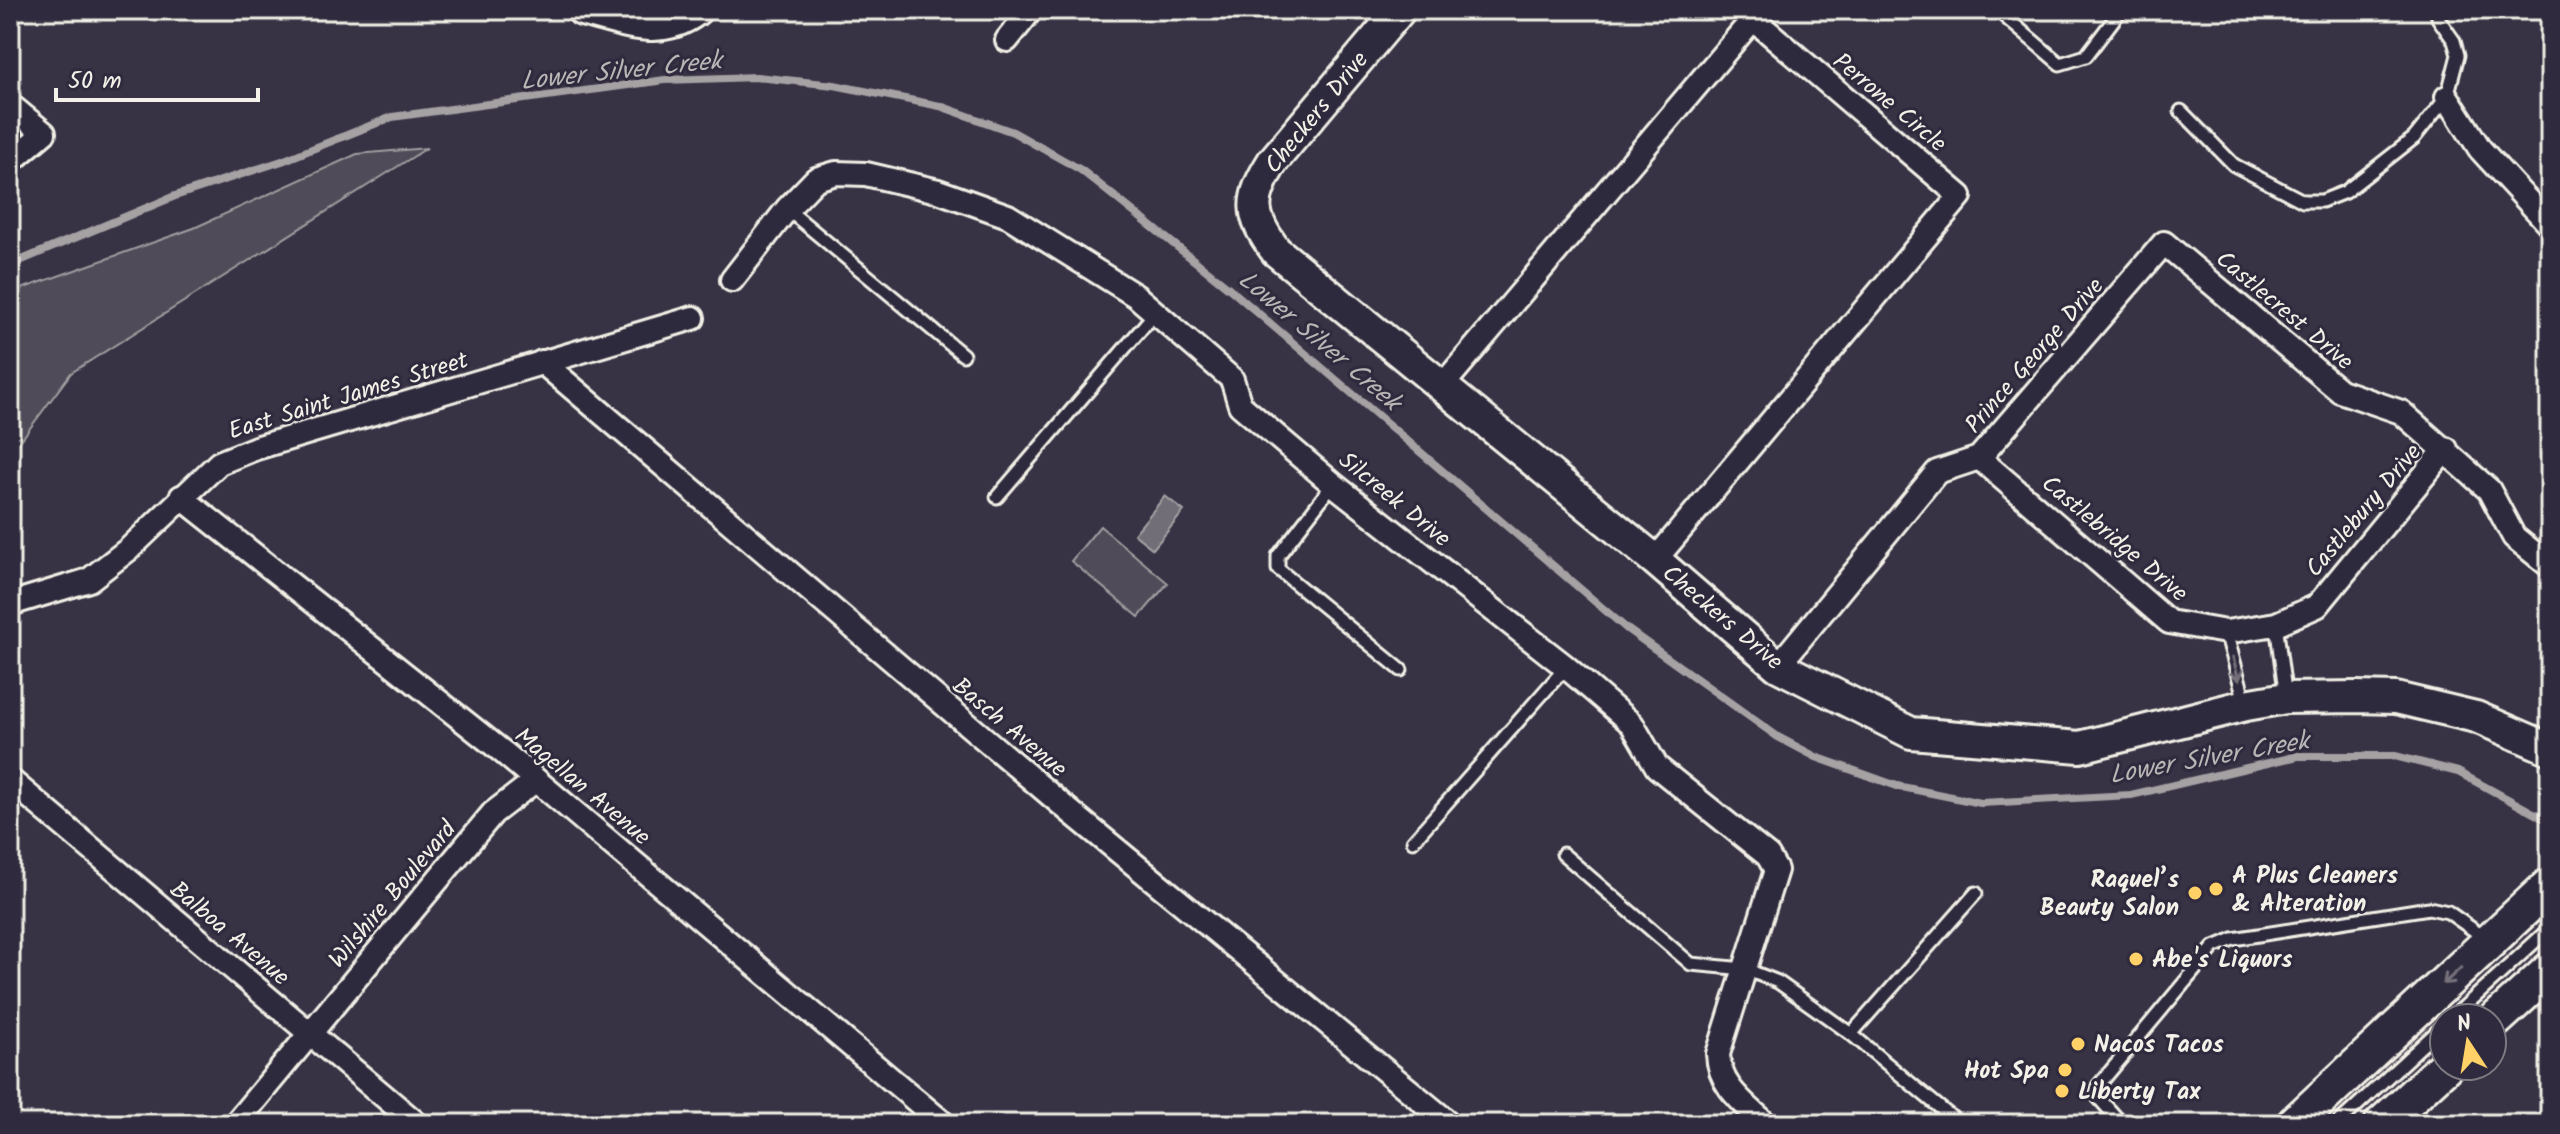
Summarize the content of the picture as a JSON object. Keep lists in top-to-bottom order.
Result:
{
  "streets": {
    "street": [
      "Perrone Circle",
      "Checkers Drive",
      "Castlecrest Drive",
      "Prince George Drive",
      "East Saint James Street",
      "Silcreek Drive",
      "Castlebury Drive",
      "Castlebridge Drive",
      "Basch Avenue",
      "Magellan Avenue",
      "Wilshire Boulevard",
      "Balboa Avenue"
    ]
  },
  "crossings": [
    ["Perrone Circle", "Checkers Drive"],
    ["Checkers Drive", "Prince George Drive"],
    ["Castlecrest Drive", "Prince George Drive"],
    ["Castlecrest Drive", "Castlebury Drive"],
    ["Prince George Drive", "Castlebridge Drive"],
    ["East Saint James Street", "Basch Avenue"],
    ["East Saint James Street", "Magellan Avenue"],
    ["Castlebury Drive", "Castlebridge Drive"],
    ["Magellan Avenue", "Wilshire Boulevard"],
    ["Wilshire Boulevard", "Balboa Avenue"]
  ],
  "water": ["Lower Silver Creek"],
  "places": [
    "A Plus Cleaners & Alteration",
    "Raquel’s Beauty Salon",
    "Abe's Liquors",
    "Nacos Tacos",
    "Hot Spa",
    "Liberty Tax"
  ],
  "scale_bar": "50 m",
  "north": "top"
}
